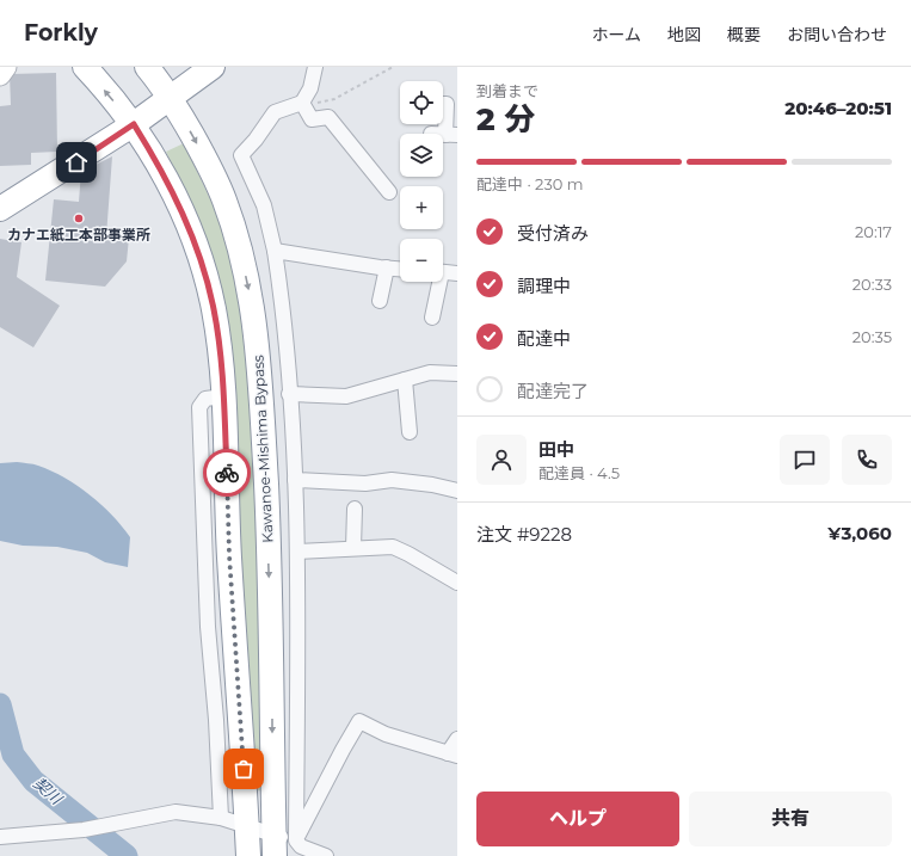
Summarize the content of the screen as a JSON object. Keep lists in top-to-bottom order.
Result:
{
  "streets": {
    "highway": ["Kawanoe-Mishima Bypass"]
  },
  "water": ["契川"],
  "places": ["カナエ紙工本部事業所"],
  "page": {
    "header": "Forkly",
    "nav": [
      "ホーム",
      "地図",
      "概要",
      "お問い合わせ"
    ],
    "heading": ["2 分", "到着まで", "20:46–20:51"],
    "panel": [
      "田中",
      "配達員 · 4.5",
      "注文 #9228",
      "¥3,060"
    ],
    "map_buttons": ["+", "−"],
    "bar": "配達中 · 230 m",
    "list": [
      ["受付済み", "20:17"],
      ["調理中", "20:33"],
      ["配達中", "20:35"],
      "配達完了"
    ],
    "buttons": ["ヘルプ", "共有"]
  }
}
